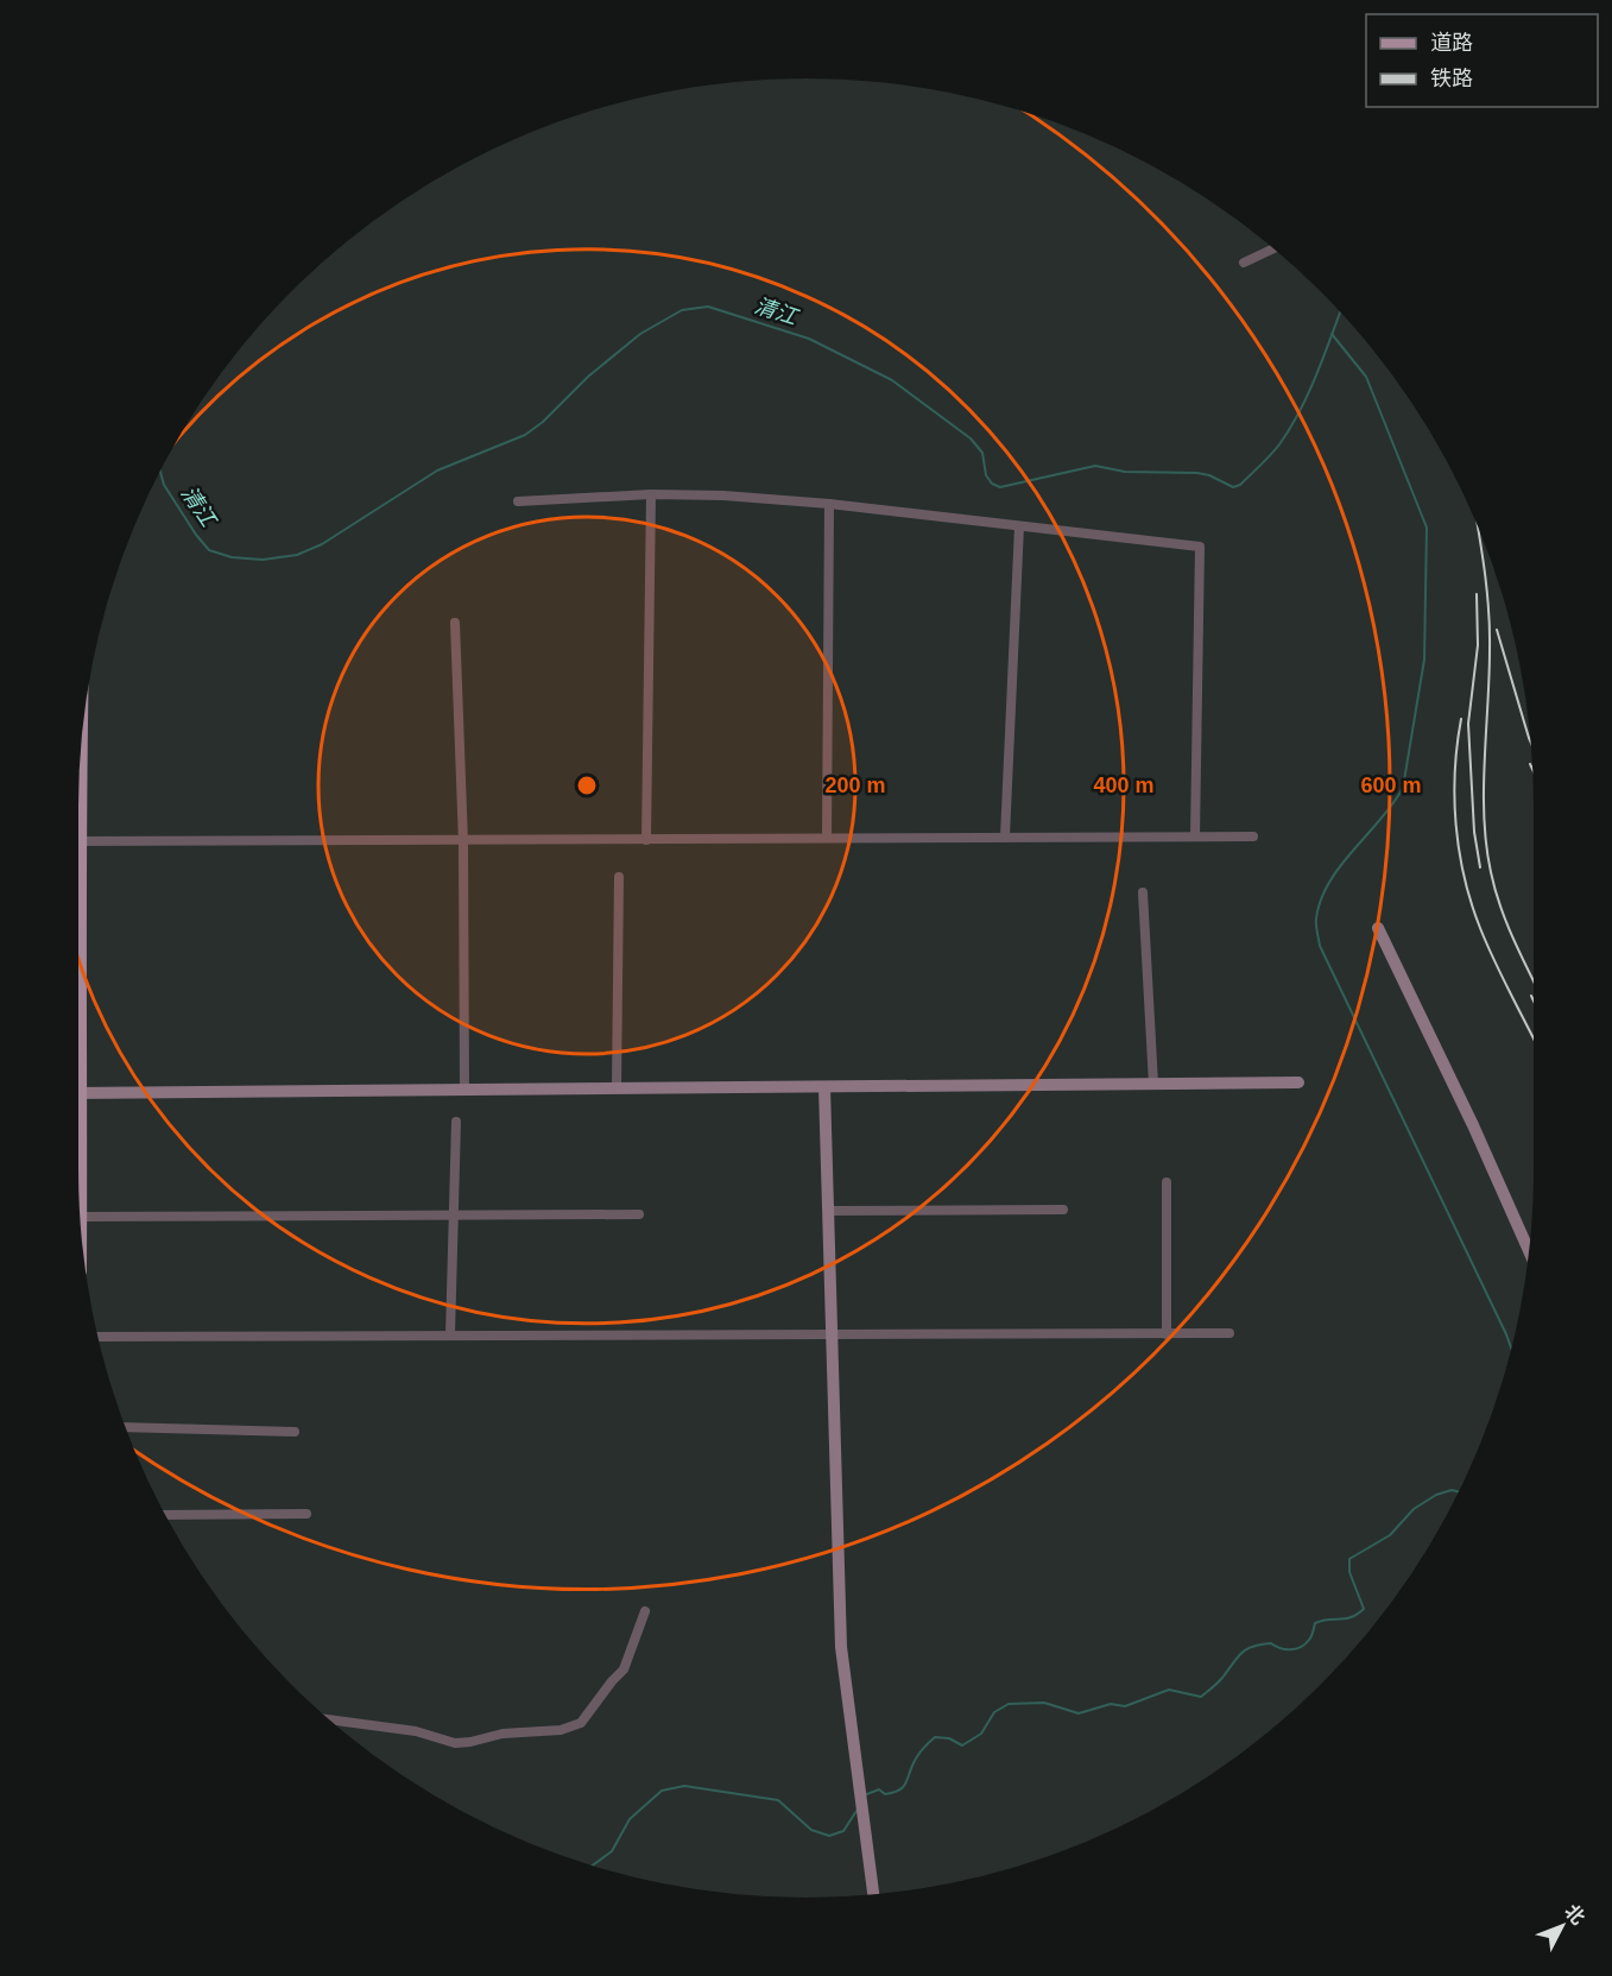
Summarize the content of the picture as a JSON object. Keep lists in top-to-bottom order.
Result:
{
  "water": ["清江"],
  "legend": ["道路", "铁路"],
  "north": "top right",
  "rings": ["200 m", "400 m", "600 m"]
}
